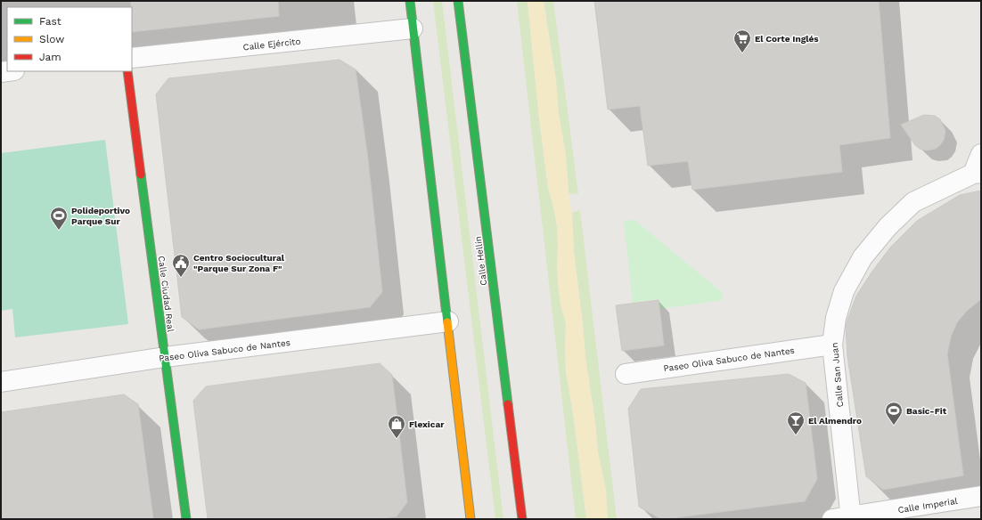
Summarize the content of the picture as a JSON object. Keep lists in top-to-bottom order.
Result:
{
  "streets": {
    "main road": ["Calle Hellín", "Calle Ciudad Real"],
    "street": [
      "Calle Ejército",
      "Paseo Oliva Sabuco de Nantes",
      "Calle San Juan",
      "Calle Imperial"
    ]
  },
  "crossings": [
    ["Calle Ciudad Real", "Paseo Oliva Sabuco de Nantes"],
    ["Paseo Oliva Sabuco de Nantes", "Calle San Juan"],
    ["Calle San Juan", "Calle Imperial"]
  ],
  "places": {
    "supermarket": ["El Corte Inglés"],
    "sports": ["Polideportivo Parque Sur", "Basic-Fit"],
    "public building": ["Centro Sociocultural \"Parque Sur Zona F\""],
    "bar": ["El Almendro"],
    "shop": ["Flexicar"]
  },
  "legend": ["Fast", "Slow", "Jam"]
}
